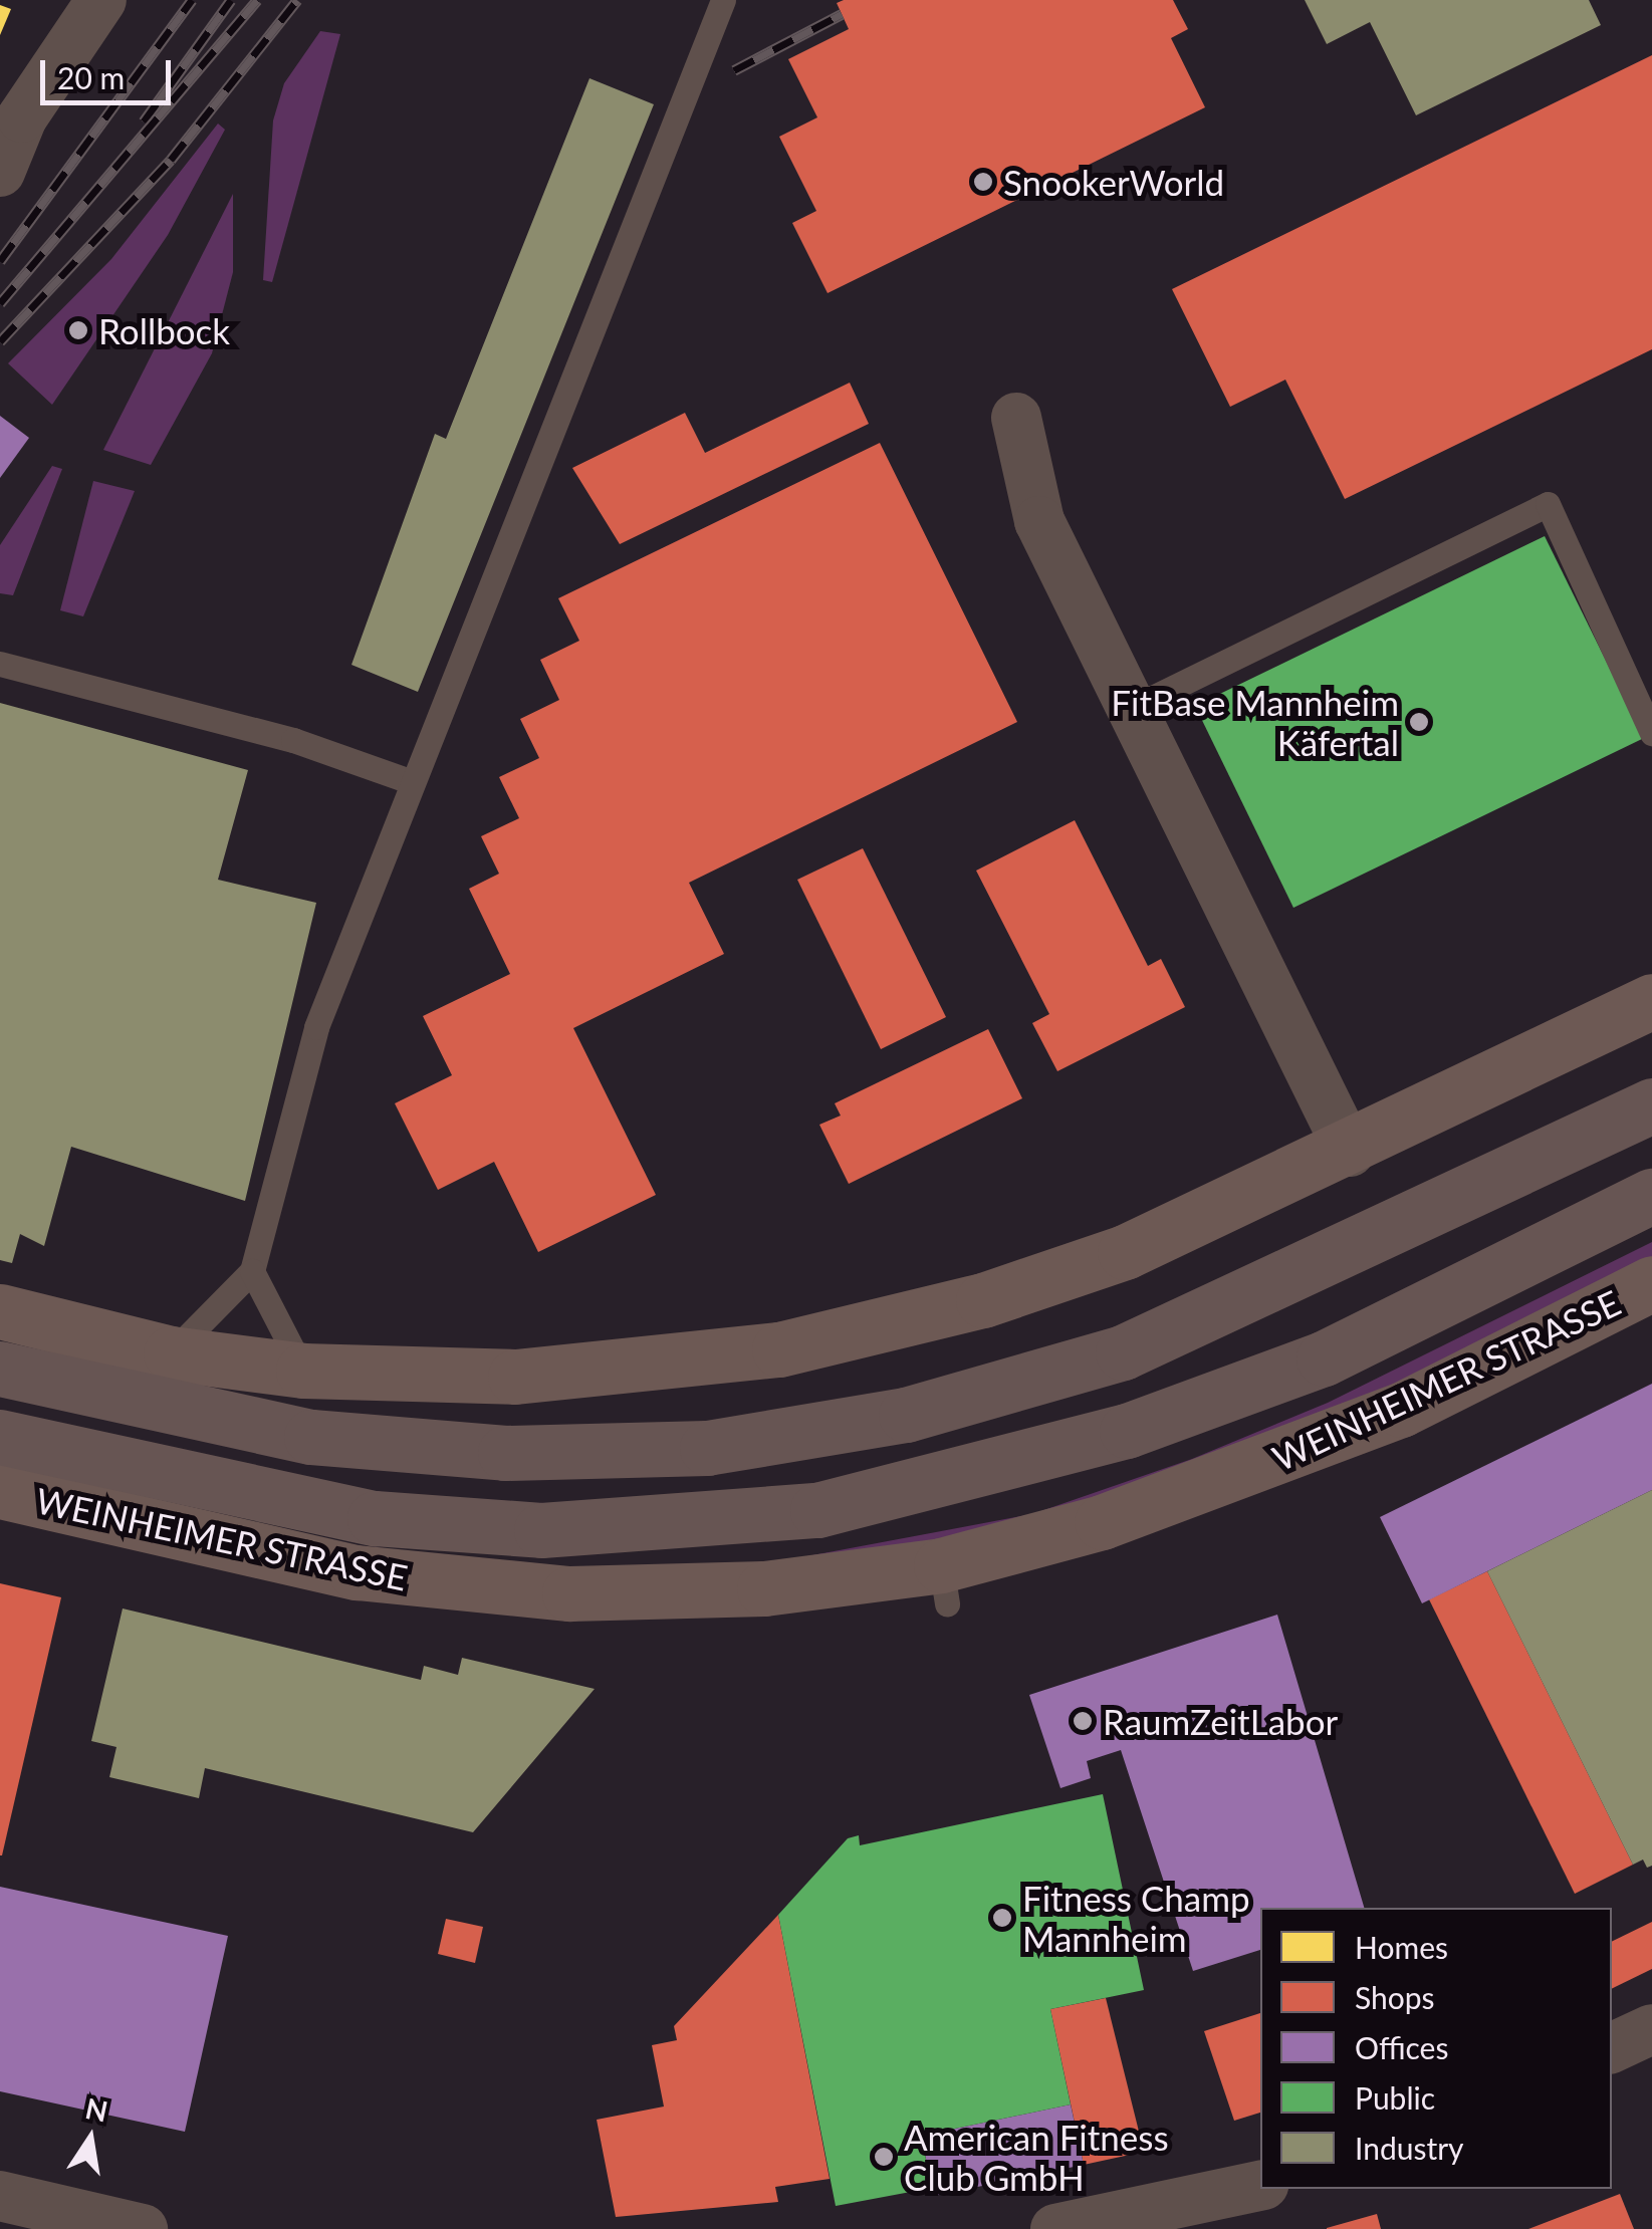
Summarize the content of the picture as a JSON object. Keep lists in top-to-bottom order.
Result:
{
  "streets": {
    "street": ["WEINHEIMER STRASSE"]
  },
  "places": [
    "SnookerWorld",
    "Rollbock",
    "FitBase Mannheim Käfertal",
    "RaumZeitLabor",
    "Fitness Champ Mannheim",
    "American Fitness Club GmbH"
  ],
  "legend": [
    "Homes",
    "Shops",
    "Offices",
    "Public",
    "Industry"
  ],
  "scale_bar": "20 m",
  "north": "top"
}
